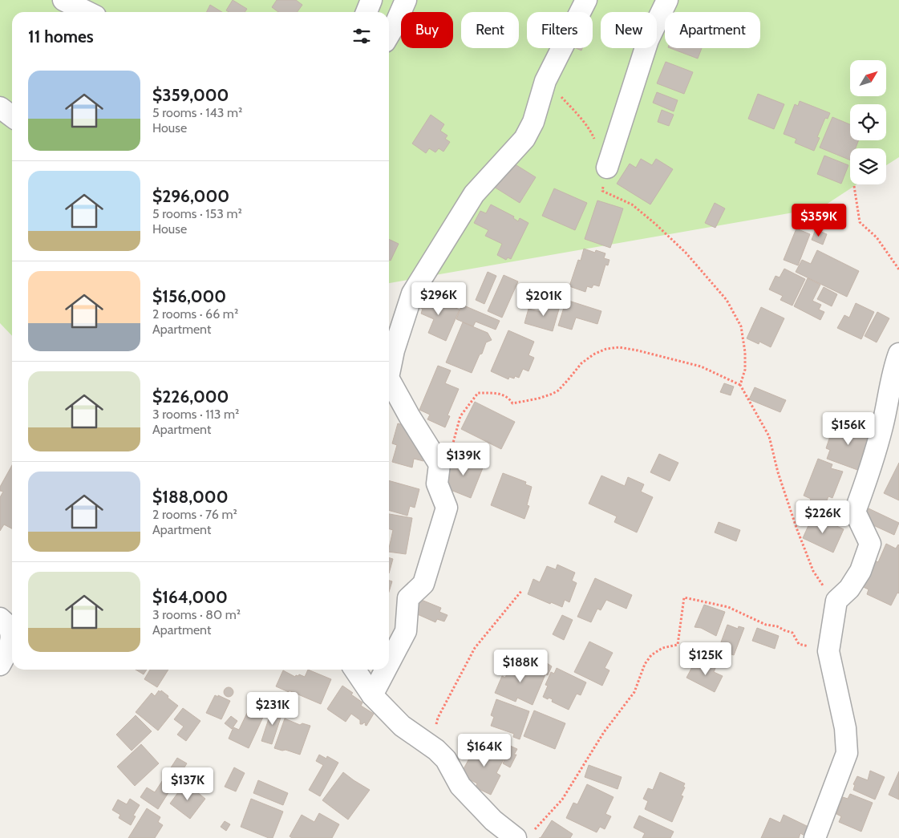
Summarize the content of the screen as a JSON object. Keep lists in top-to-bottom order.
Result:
{
  "north": "top right",
  "page": {
    "chip": [
      "Buy",
      "Rent",
      "Filters",
      "New",
      "Apartment"
    ],
    "heading": "11 homes",
    "list": [
      {
        "name": "$359,000",
        "note": "5 rooms · 143 m² · House"
      },
      {
        "name": "$296,000",
        "note": "5 rooms · 153 m² · House"
      },
      {
        "name": "$156,000",
        "note": "2 rooms · 66 m² · Apartment"
      },
      {
        "name": "$226,000",
        "note": "3 rooms · 113 m² · Apartment"
      },
      {
        "name": "$188,000",
        "note": "2 rooms · 76 m² · Apartment"
      },
      {
        "name": "$164,000",
        "note": "3 rooms · 80 m² · Apartment"
      }
    ],
    "price": [
      "$359K",
      "$296K",
      "$201K",
      "$156K",
      "$139K",
      "$226K",
      "$125K",
      "$188K",
      "$231K",
      "$164K",
      "$137K"
    ]
  }
}
